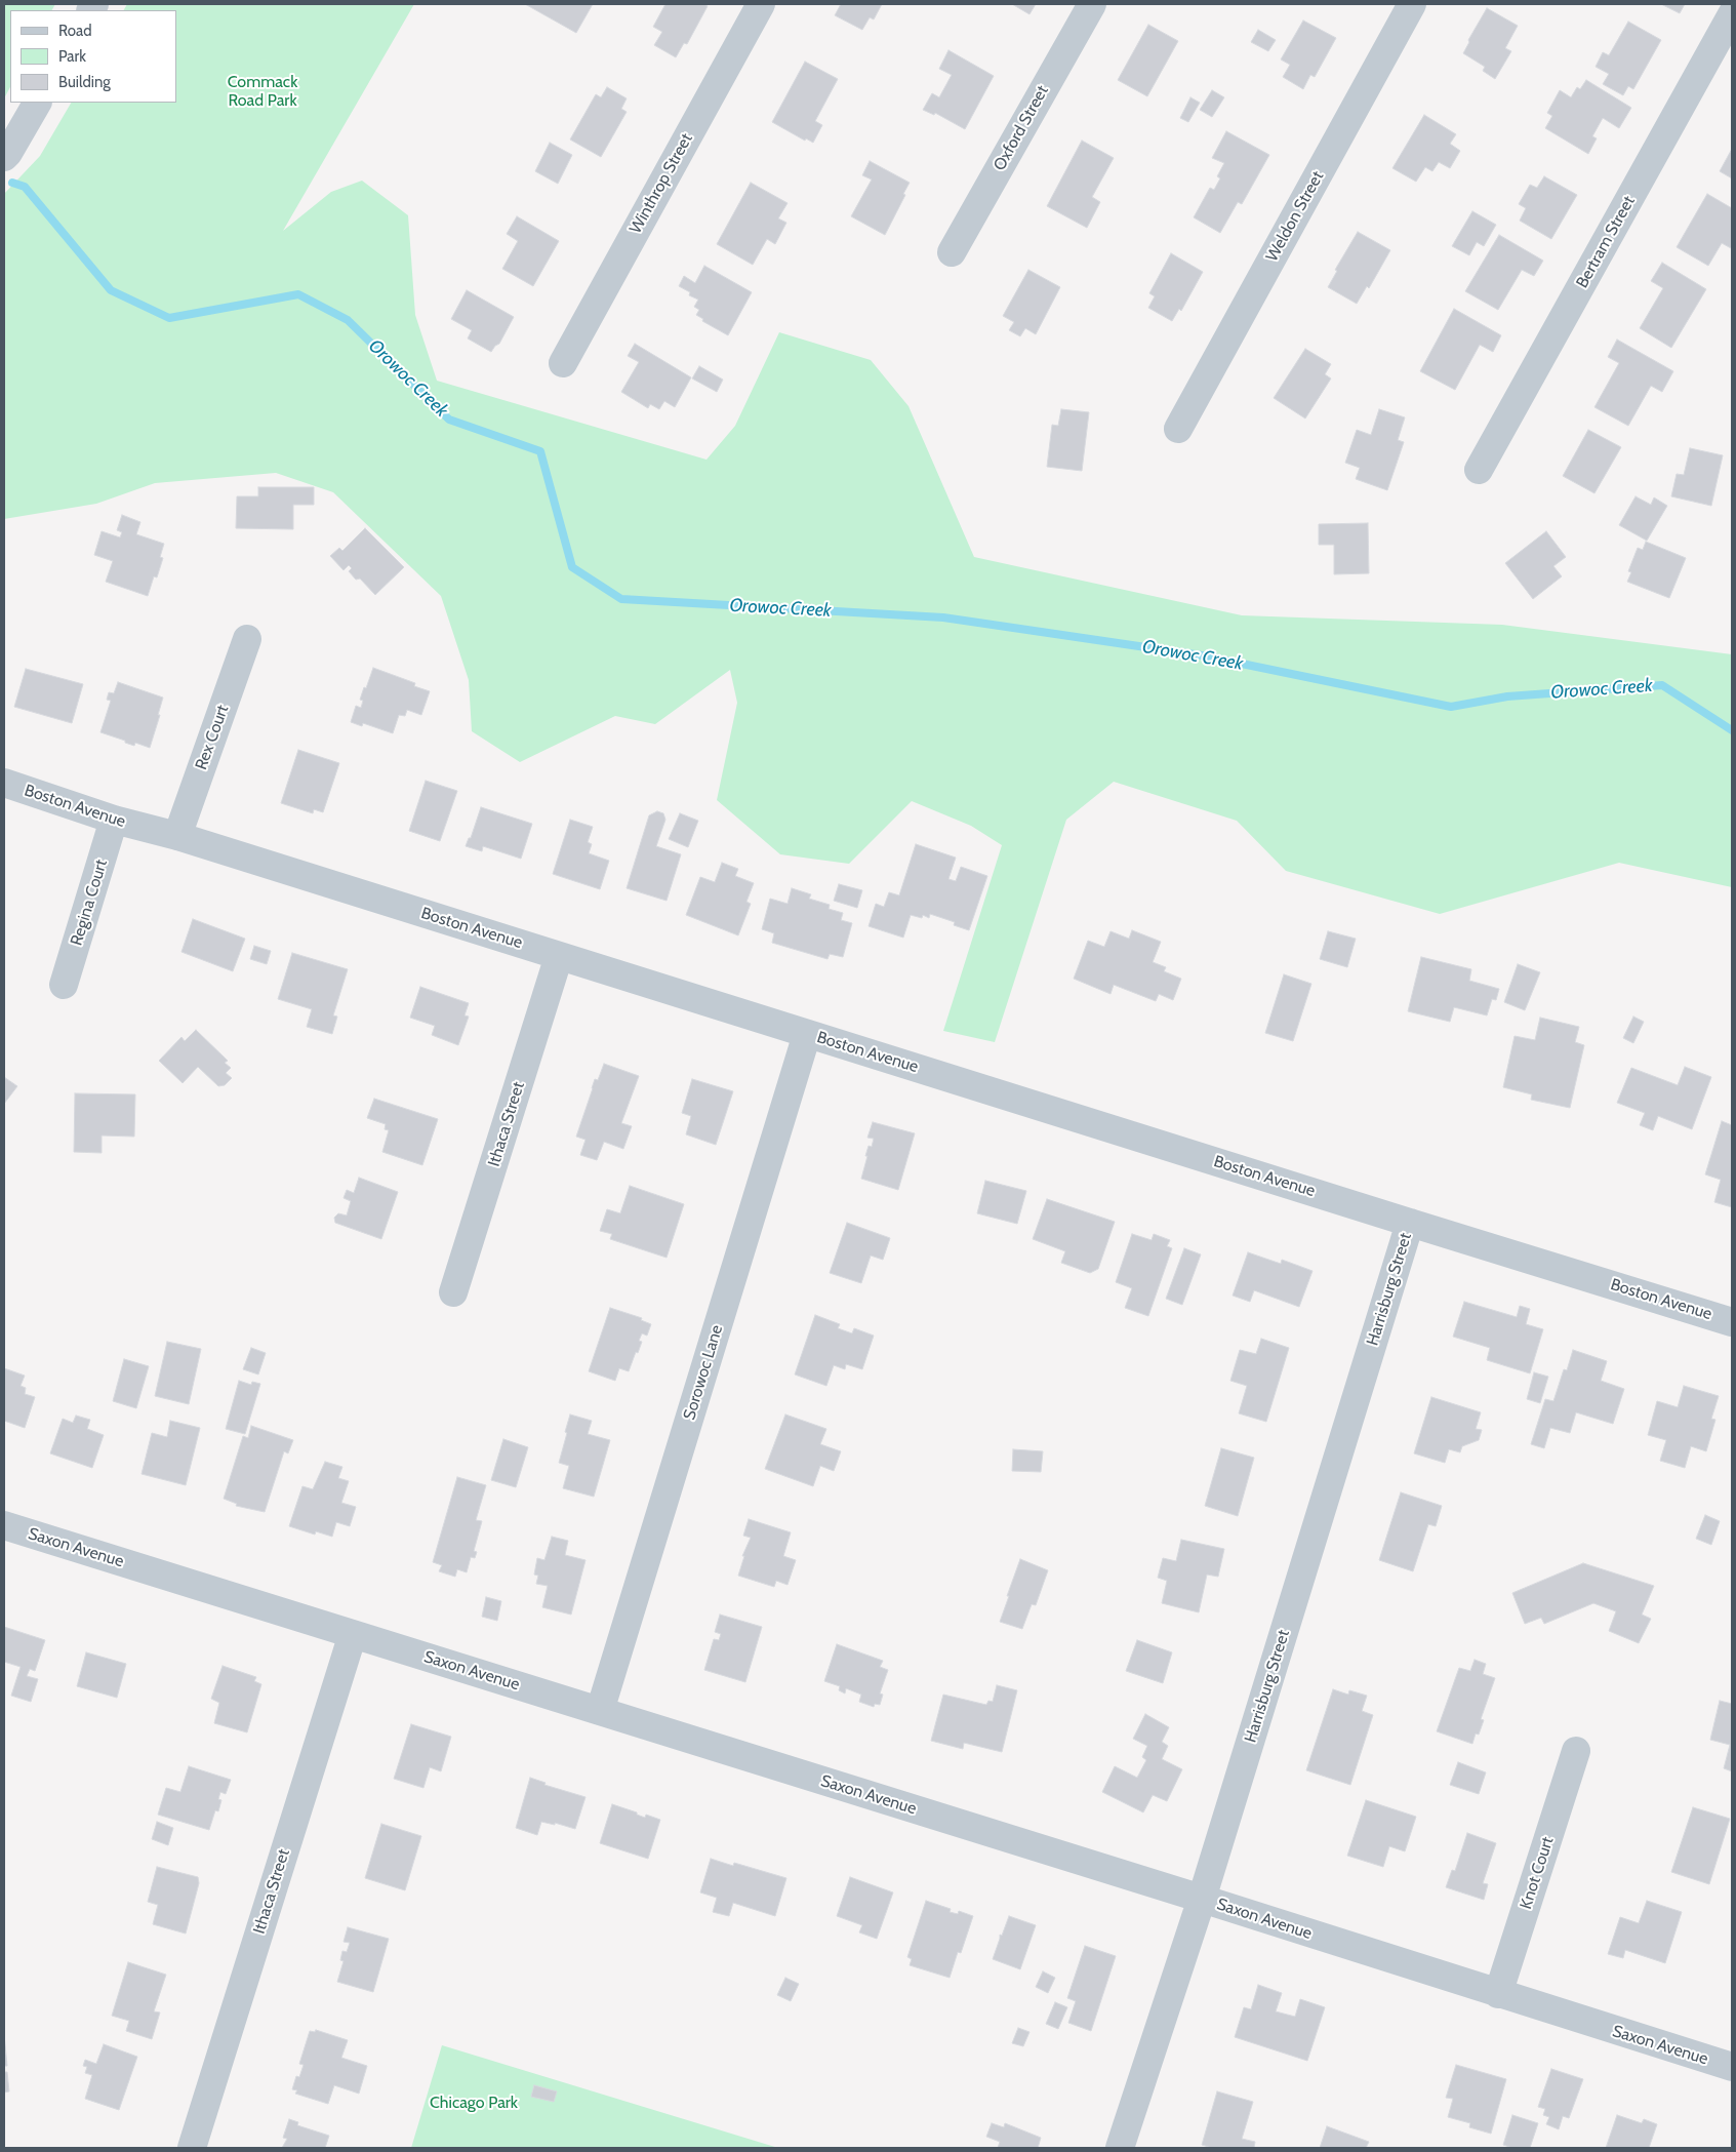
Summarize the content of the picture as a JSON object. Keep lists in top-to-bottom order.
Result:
{
  "streets": {
    "street": [
      "Oxford Street",
      "Winthrop Street",
      "Weldon Street",
      "Bertram Street",
      "Rex Court",
      "Boston Avenue",
      "Regina Court",
      "Ithaca Street",
      "Harrisburg Street",
      "Sorowoc Lane",
      "Saxon Avenue",
      "Knot Court"
    ]
  },
  "crossings": [
    ["Rex Court", "Boston Avenue"],
    ["Boston Avenue", "Regina Court"],
    ["Boston Avenue", "Ithaca Street"],
    ["Boston Avenue", "Harrisburg Street"],
    ["Boston Avenue", "Sorowoc Lane"],
    ["Ithaca Street", "Saxon Avenue"],
    ["Harrisburg Street", "Saxon Avenue"],
    ["Sorowoc Lane", "Saxon Avenue"],
    ["Saxon Avenue", "Knot Court"]
  ],
  "water": ["Orowoc Creek"],
  "parks": ["Commack Road Park", "Chicago Park"],
  "legend": ["Road", "Park", "Building"]
}
